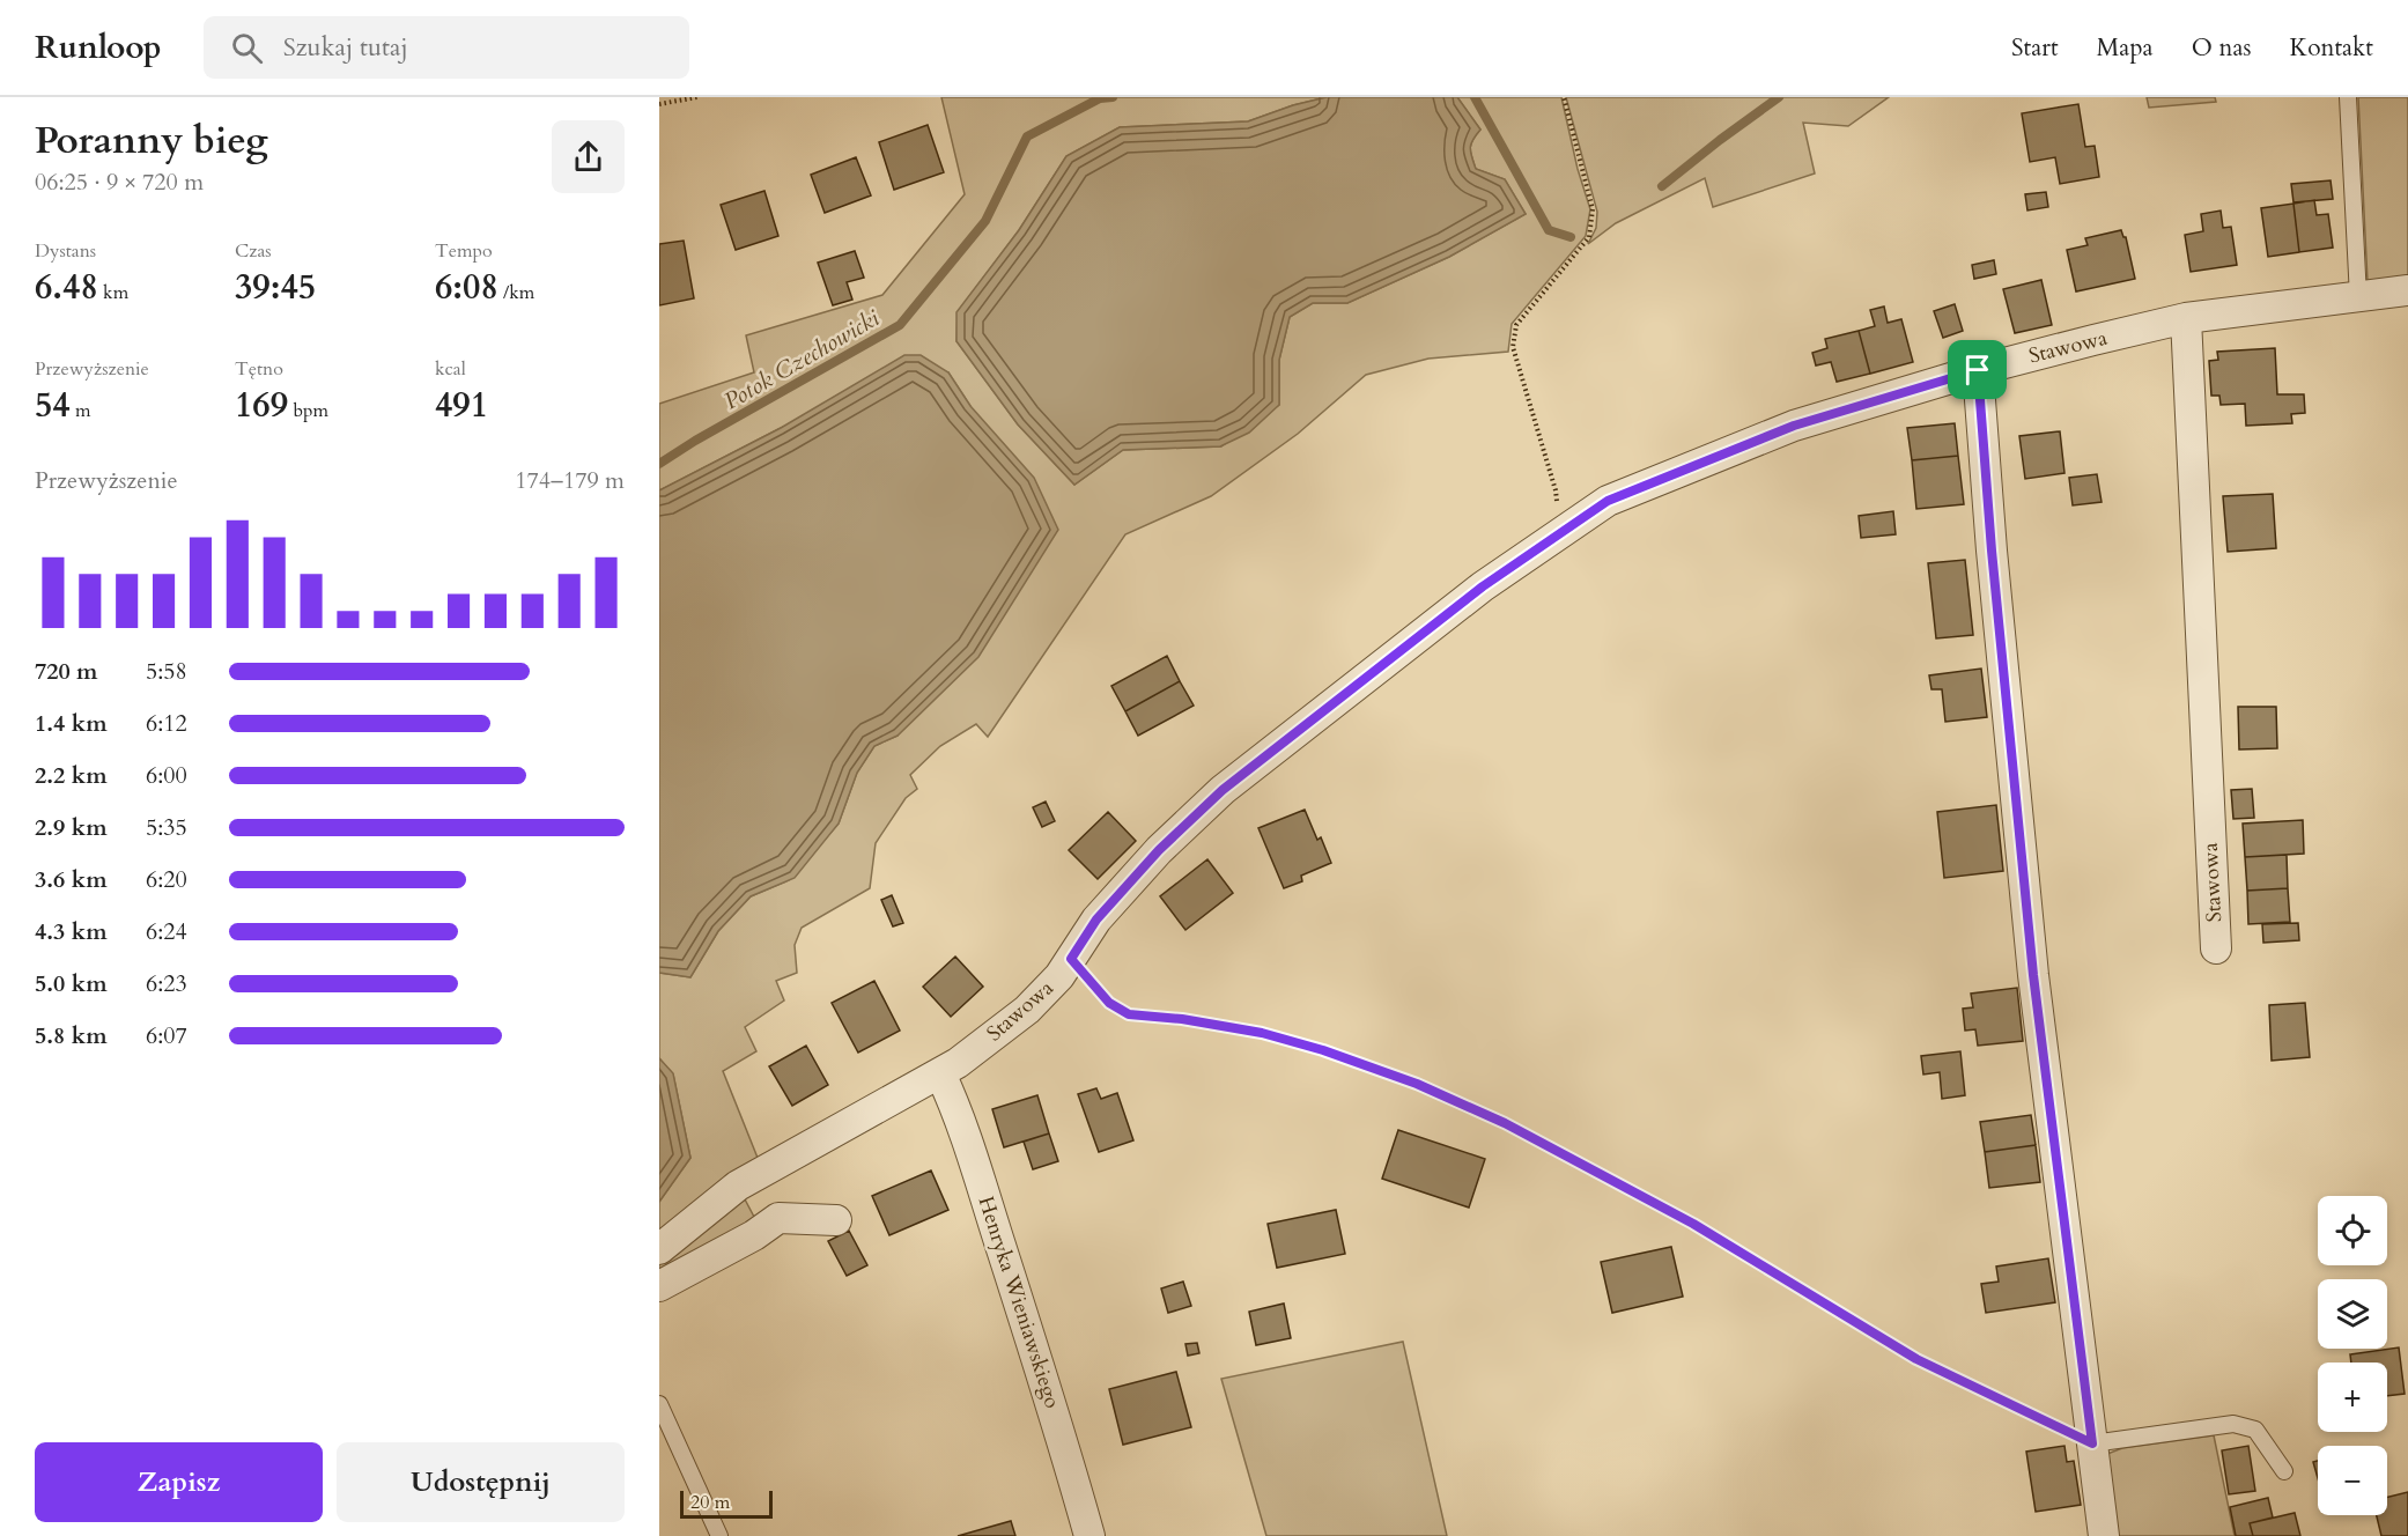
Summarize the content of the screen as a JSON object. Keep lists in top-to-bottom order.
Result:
{
  "streets": {
    "street": ["Stawowa", "Henryka Wieniawskiego"]
  },
  "crossings": [
    ["Stawowa", "Henryka Wieniawskiego"]
  ],
  "water": ["Potok Czechowicki"],
  "scale_bar": "20 m",
  "page": {
    "header": "Runloop",
    "search": "Szukaj tutaj",
    "nav": [
      "Start",
      "Mapa",
      "O nas",
      "Kontakt"
    ],
    "heading": ["Poranny bieg", "06:25 · 9 × 720 m"],
    "stats": [
      ["Dystans", "6.48 km"],
      ["Czas", "39:45"],
      ["Tempo", "6:08 /km"],
      ["Przewyższenie", "54 m"],
      ["Tętno", "169 bpm"],
      ["kcal", "491"]
    ],
    "chart": ["Przewyższenie", "174–179 m"],
    "list": [
      {
        "name": "720 m",
        "note": "5:58"
      },
      {
        "name": "1.4 km",
        "note": "6:12"
      },
      {
        "name": "2.2 km",
        "note": "6:00"
      },
      {
        "name": "2.9 km",
        "note": "5:35"
      },
      {
        "name": "3.6 km",
        "note": "6:20"
      },
      {
        "name": "4.3 km",
        "note": "6:24"
      },
      {
        "name": "5.0 km",
        "note": "6:23"
      },
      {
        "name": "5.8 km",
        "note": "6:07"
      }
    ],
    "map_buttons": ["+", "−"],
    "buttons": ["Zapisz", "Udostępnij"],
    "scale": "20 m"
  }
}
